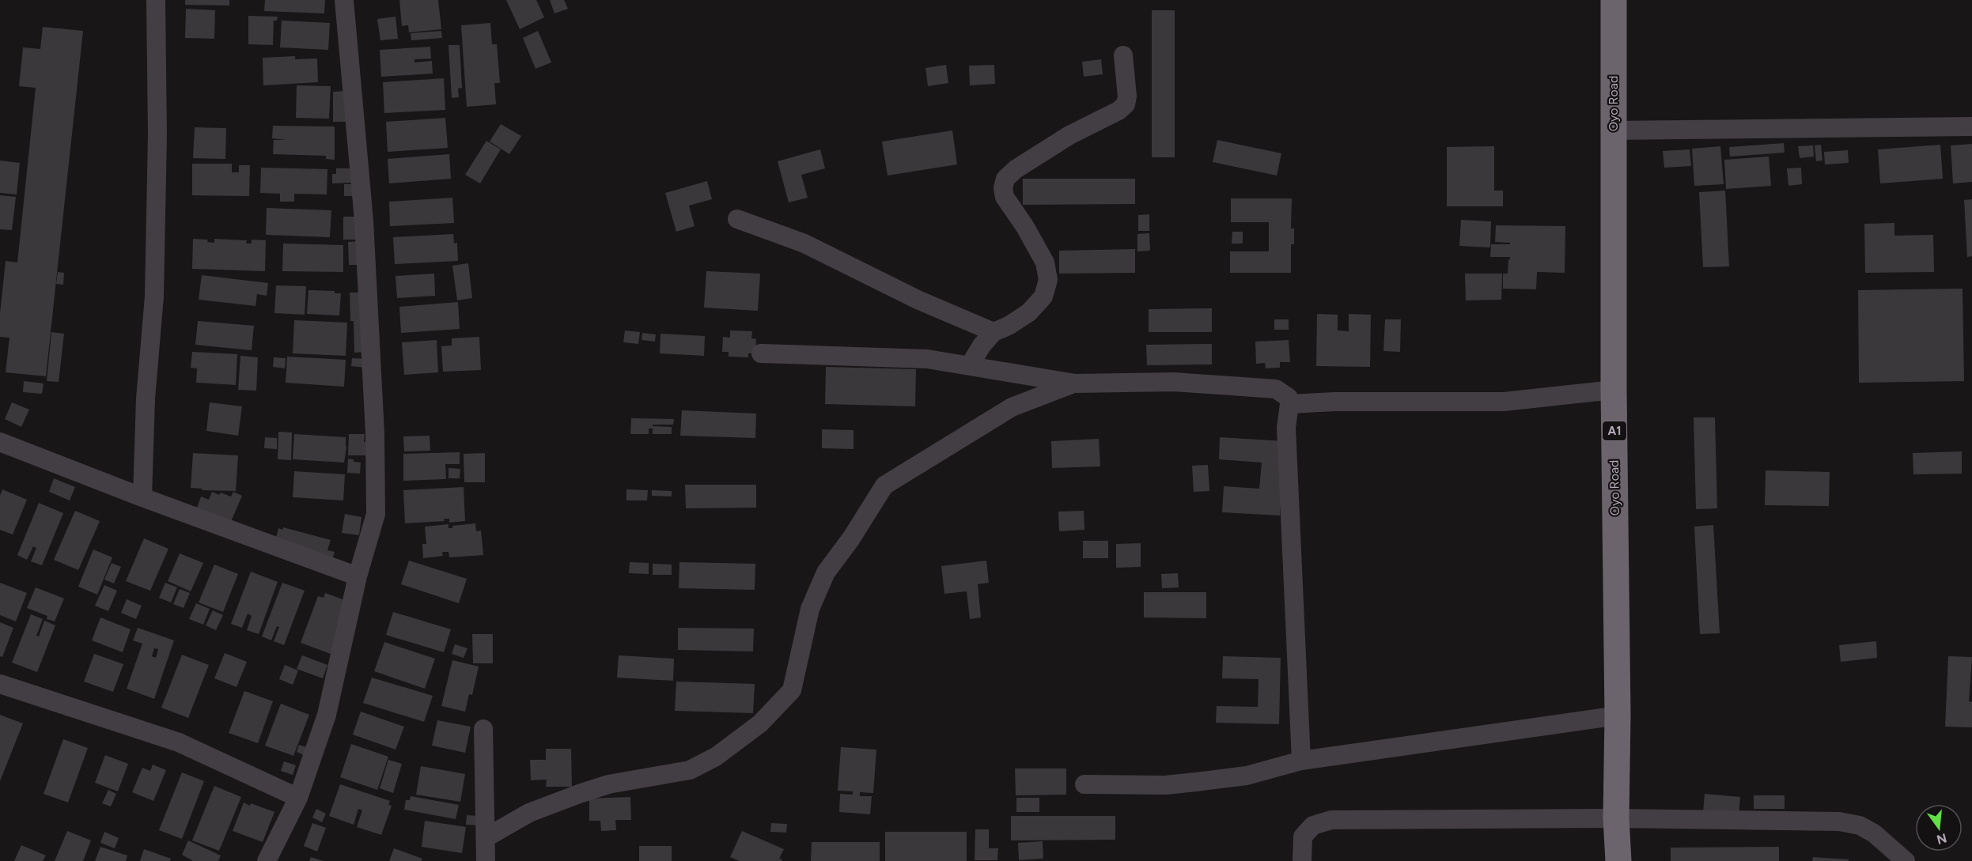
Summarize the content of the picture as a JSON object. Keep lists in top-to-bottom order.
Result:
{
  "streets": {
    "highway": ["Oyo Road", "A1"]
  },
  "north": "bottom"
}
